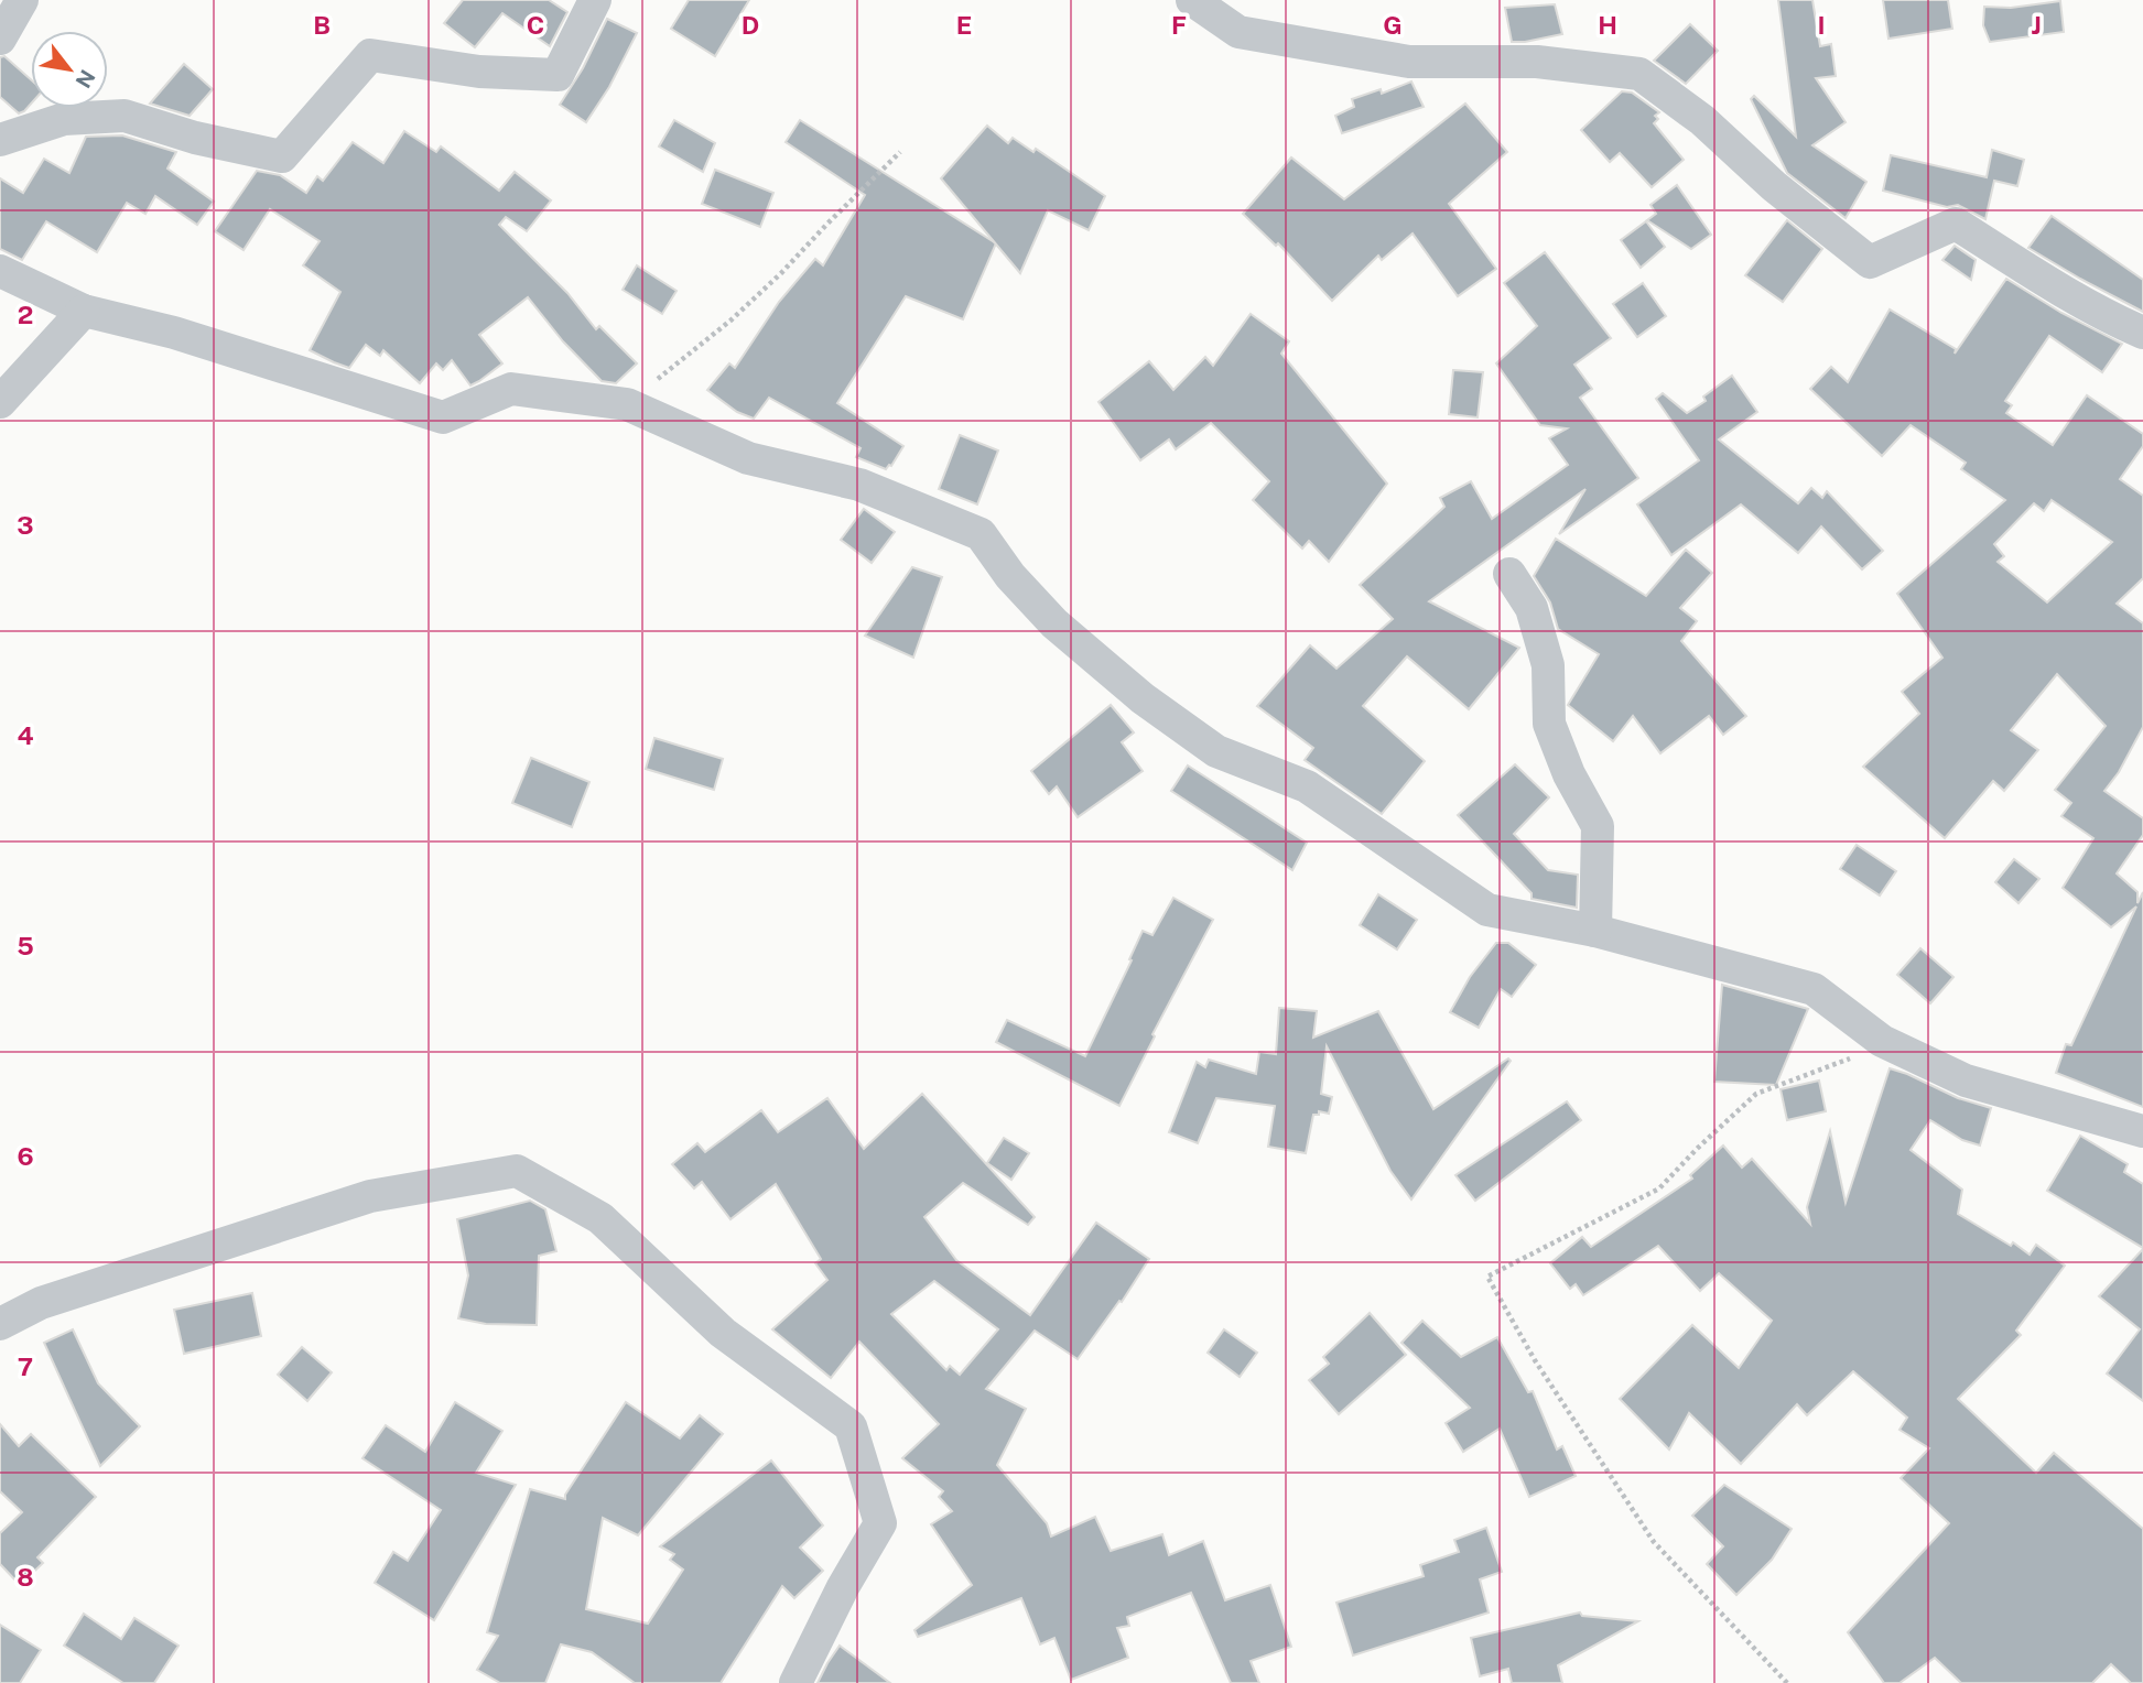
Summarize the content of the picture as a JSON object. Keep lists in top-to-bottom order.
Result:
{
  "north": "bottom right",
  "grid": {
    "columns": [
      "B",
      "C",
      "D",
      "E",
      "F",
      "G",
      "H",
      "I",
      "J"
    ],
    "rows": [
      "2",
      "3",
      "4",
      "5",
      "6",
      "7",
      "8"
    ]
  }
}
